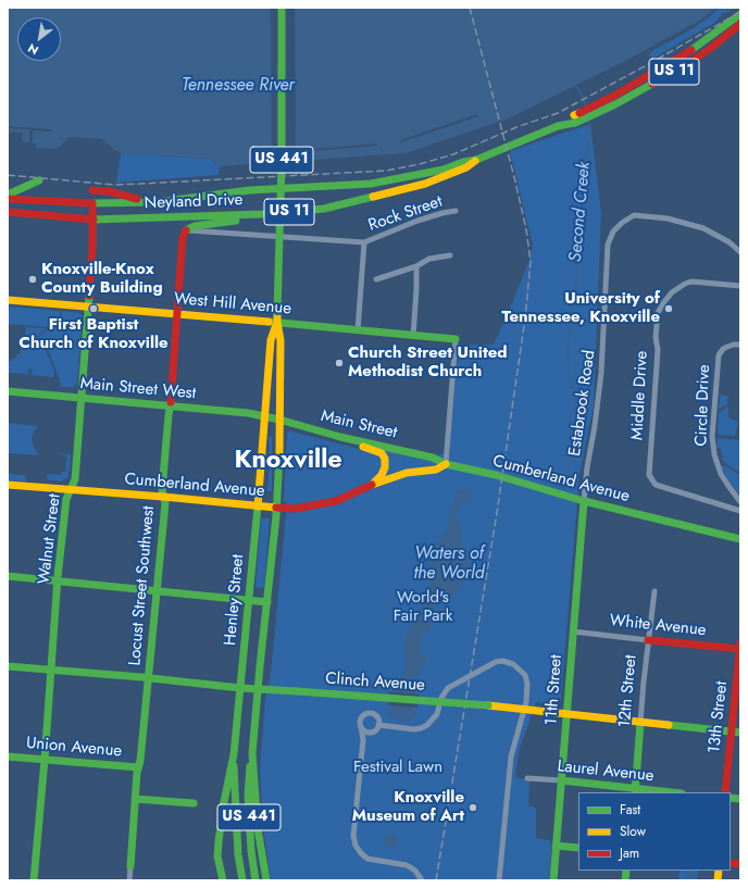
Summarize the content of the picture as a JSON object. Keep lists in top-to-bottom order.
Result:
{
  "streets": {
    "main road": [
      "US 11",
      "US 441",
      "Neyland Drive",
      "West Hill Avenue",
      "Main Street West",
      "Main Street",
      "Cumberland Avenue",
      "Walnut Street",
      "Locust Street Southwest",
      "Henley Street",
      "White Avenue",
      "Clinch Avenue",
      "11th Street",
      "12th Street",
      "13th Street",
      "Union Avenue",
      "Laurel Avenue"
    ],
    "street": [
      "Rock Street",
      "Middle Drive",
      "Estabrook Road",
      "Circle Drive"
    ]
  },
  "crossings": [
    ["Neyland Drive", "Walnut Street"],
    ["West Hill Avenue", "Walnut Street"],
    ["West Hill Avenue", "Locust Street Southwest"],
    ["West Hill Avenue", "Henley Street"],
    ["Main Street West", "Main Street"],
    ["Main Street West", "Walnut Street"],
    ["Main Street West", "Locust Street Southwest"],
    ["Main Street West", "Henley Street"],
    ["Estabrook Road", "Cumberland Avenue"],
    ["Estabrook Road", "11th Street"],
    ["Main Street", "Cumberland Avenue"],
    ["Main Street", "Henley Street"],
    ["Cumberland Avenue", "Walnut Street"],
    ["Cumberland Avenue", "Locust Street Southwest"],
    ["Cumberland Avenue", "Henley Street"],
    ["Cumberland Avenue", "11th Street"],
    ["Walnut Street", "Clinch Avenue"],
    ["Walnut Street", "Union Avenue"],
    ["Locust Street Southwest", "Clinch Avenue"],
    ["Locust Street Southwest", "Union Avenue"],
    ["Henley Street", "Clinch Avenue"],
    ["White Avenue", "11th Street"],
    ["White Avenue", "12th Street"],
    ["White Avenue", "13th Street"],
    ["Clinch Avenue", "11th Street"],
    ["Clinch Avenue", "12th Street"],
    ["Clinch Avenue", "13th Street"],
    ["11th Street", "Laurel Avenue"],
    ["12th Street", "Laurel Avenue"]
  ],
  "districts": ["Knoxville"],
  "water": ["Tennessee River", "Second Creek", "Waters of the World"],
  "parks": ["World's Fair Park", "Festival Lawn"],
  "places": [
    "Knoxville-Knox County Building",
    "First Baptist Church of Knoxville",
    "University of Tennessee, Knoxville",
    "Church Street United Methodist Church",
    "Knoxville Museum of Art"
  ],
  "legend": ["Fast", "Slow", "Jam"],
  "north": "bottom left"
}
